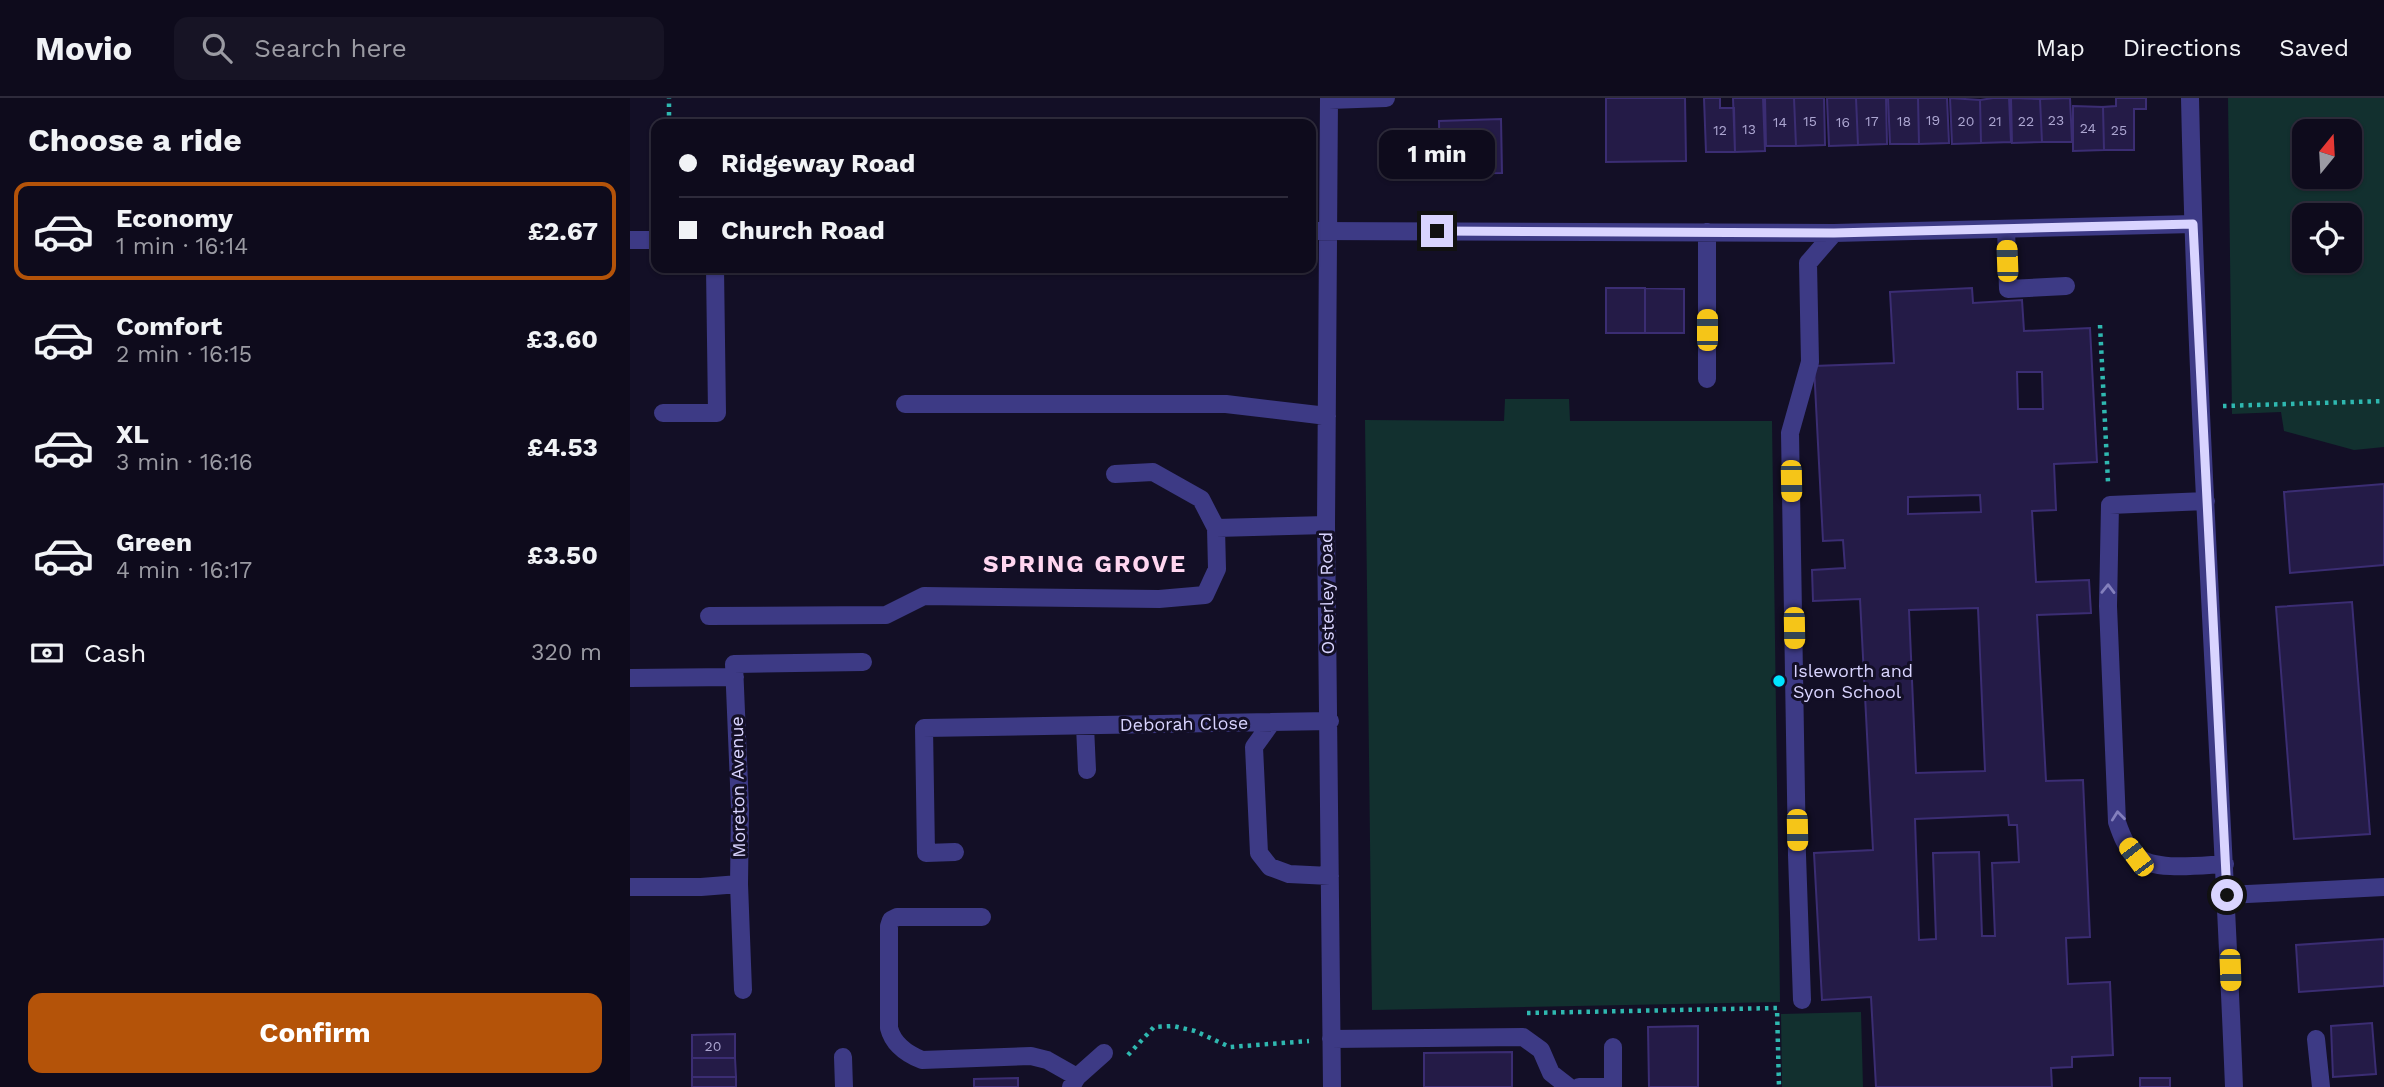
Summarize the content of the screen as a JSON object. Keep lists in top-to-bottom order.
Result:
{
  "streets": {
    "street": ["Osterley Road", "Deborah Close", "Moreton Avenue"]
  },
  "crossings": [
    ["Osterley Road", "Deborah Close"]
  ],
  "districts": ["SPRING GROVE"],
  "places": ["Isleworth and Syon School"],
  "house_numbers": [
    "19",
    "23",
    "15",
    "17",
    "18",
    "20",
    "21",
    "22",
    "14",
    "16",
    "24",
    "13",
    "12",
    "25",
    "20"
  ],
  "north": "top",
  "page": {
    "header": "Movio",
    "search": "Search here",
    "nav": ["Map", "Directions", "Saved"],
    "heading": "Choose a ride",
    "banner": ["Ridgeway Road", "Church Road"],
    "bubble": "1 min",
    "list": [
      {
        "name": "Economy",
        "note": "1 min · 16:14",
        "value": "£2.67"
      },
      {
        "name": "Comfort",
        "note": "2 min · 16:15",
        "value": "£3.60"
      },
      {
        "name": "XL",
        "note": "3 min · 16:16",
        "value": "£4.53"
      },
      {
        "name": "Green",
        "note": "4 min · 16:17",
        "value": "£3.50"
      }
    ],
    "pay": ["Cash", "320 m"],
    "buttons": "Confirm"
  }
}
